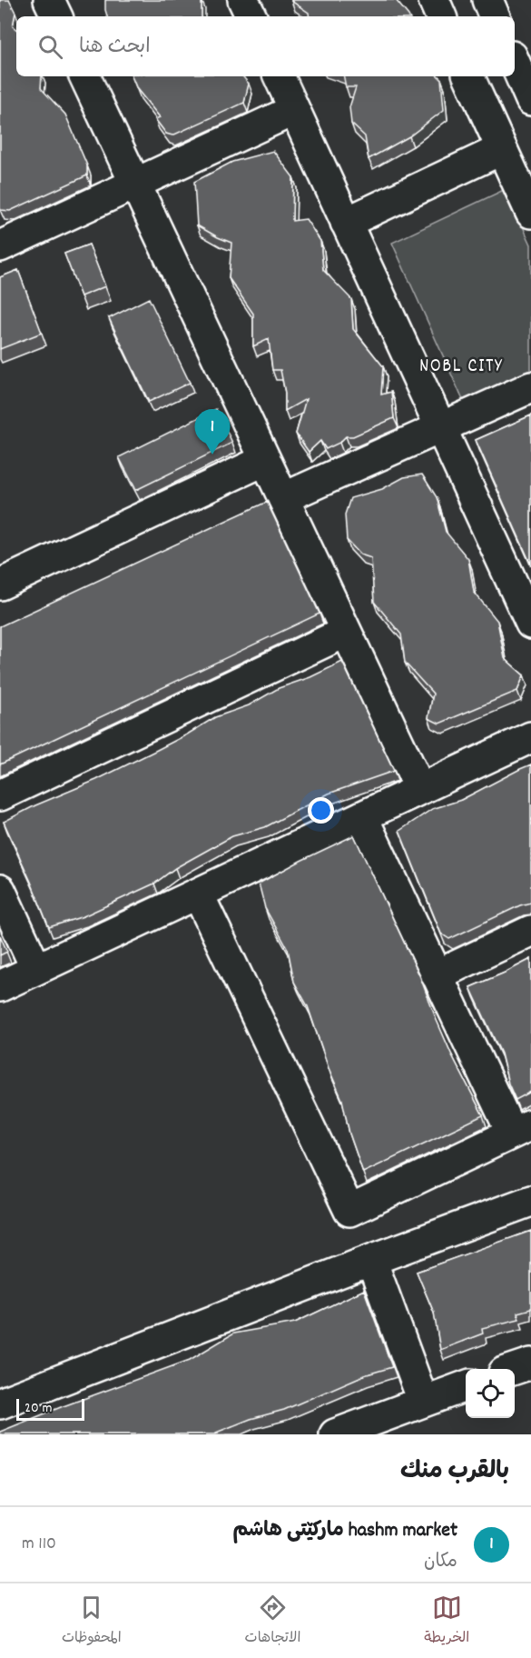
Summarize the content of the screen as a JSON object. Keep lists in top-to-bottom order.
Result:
{
  "districts": ["NOBL CITY"],
  "scale_bar": "20 m",
  "page": {
    "search": "ابحث هنا",
    "pins": "1",
    "scale": "20 m",
    "heading": "بالقرب منك",
    "list": [
      {
        "mark": "1",
        "name": "hashm market مارکێتی هاشم",
        "note": "مكان",
        "value": "110 m"
      }
    ],
    "nav": ["الخريطة", "الاتجاهات", "المحفوظات"]
  }
}
